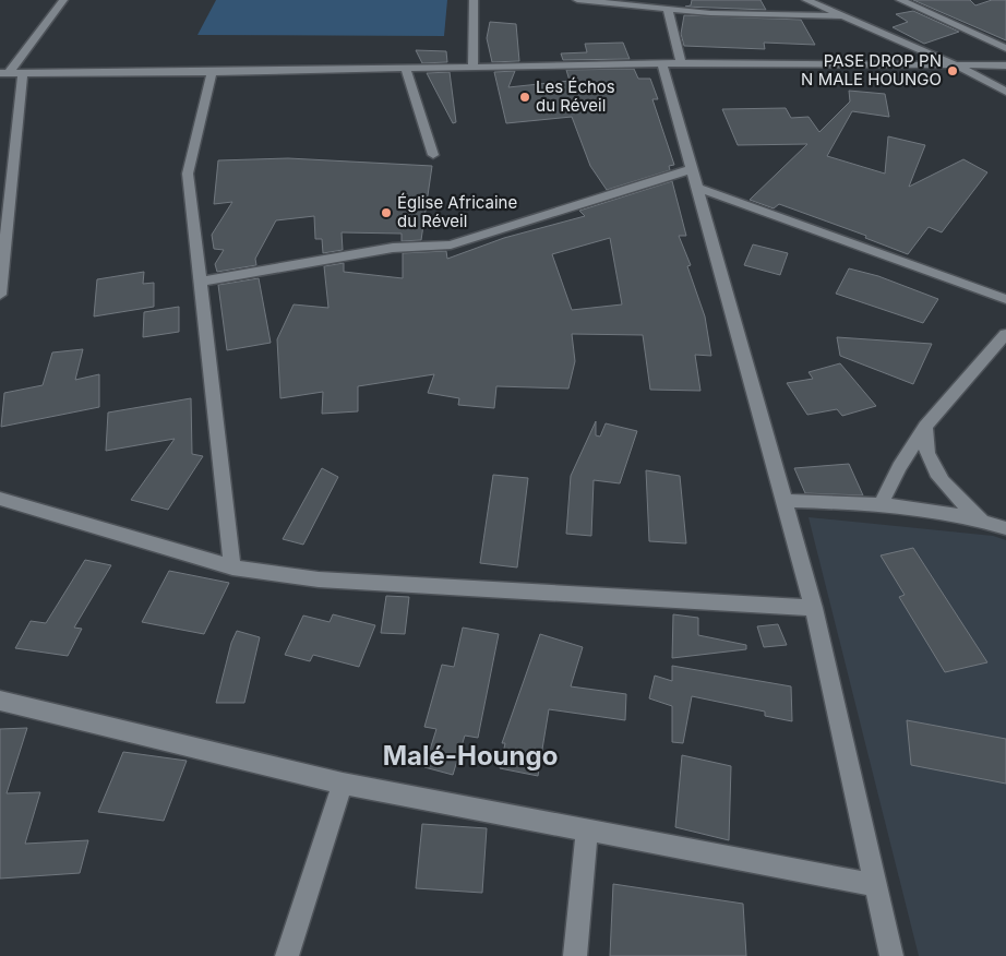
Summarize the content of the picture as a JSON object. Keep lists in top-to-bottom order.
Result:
{
  "districts": ["Malé-Houngo"],
  "places": ["PASE DROP PN N MALE HOUNGO", "Les Échos du Réveil", "Église Africaine du Réveil"]
}
